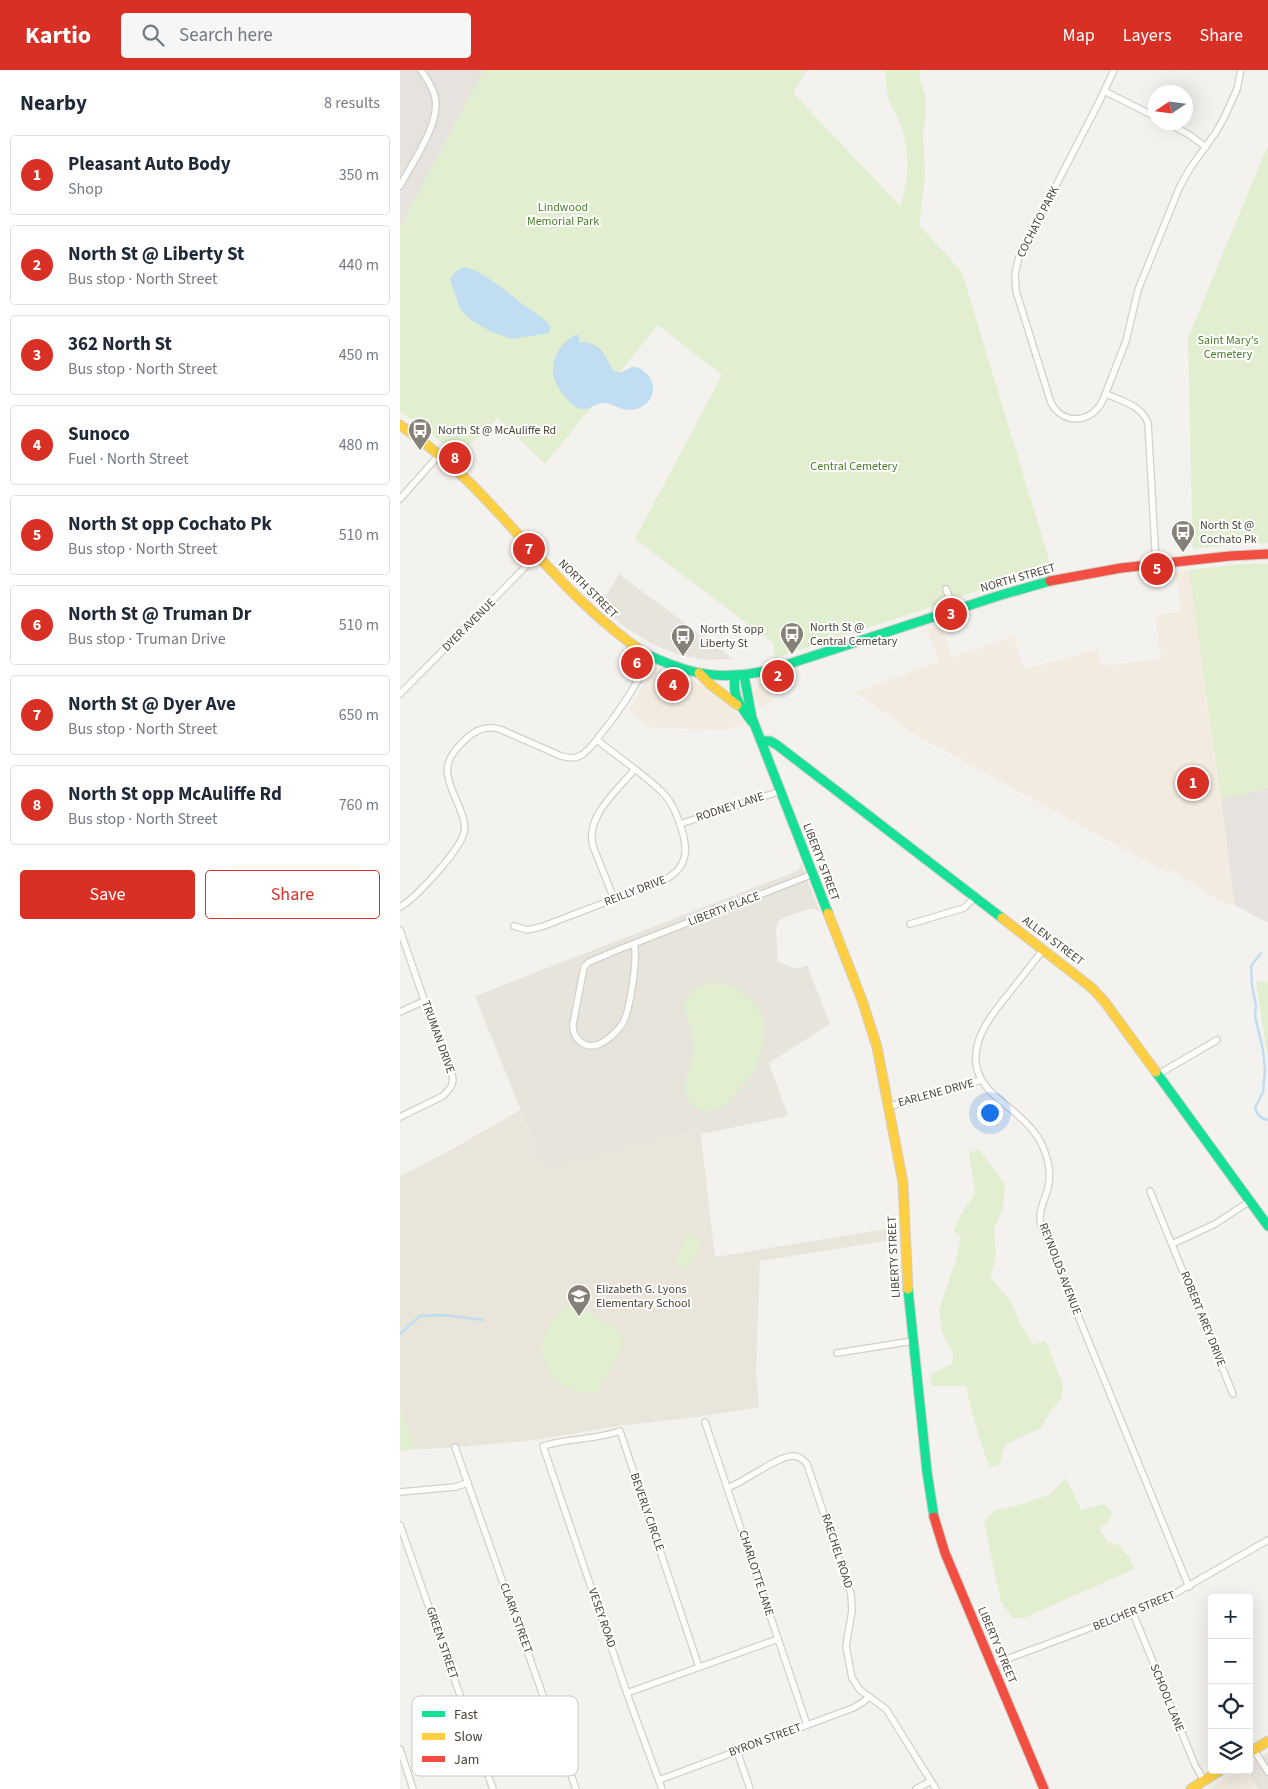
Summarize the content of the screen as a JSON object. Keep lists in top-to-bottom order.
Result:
{
  "streets": {
    "main road": ["NORTH STREET", "LIBERTY STREET", "ALLEN STREET"],
    "street": [
      "COCHATO PARK",
      "DYER AVENUE",
      "RODNEY LANE",
      "REILLY DRIVE",
      "LIBERTY PLACE",
      "TRUMAN DRIVE",
      "EARLENE DRIVE",
      "REYNOLDS AVENUE",
      "ROBERT AREY DRIVE",
      "BEVERLY CIRCLE",
      "RAECHEL ROAD",
      "CHARLOTTE LANE",
      "BELCHER STREET",
      "CLARK STREET",
      "VESEY ROAD",
      "GREEN STREET",
      "SCHOOL LANE",
      "BYRON STREET"
    ]
  },
  "crossings": [
    ["NORTH STREET", "DYER AVENUE"],
    ["NORTH STREET", "LIBERTY STREET"],
    ["RODNEY LANE", "LIBERTY STREET"],
    ["RODNEY LANE", "REILLY DRIVE"],
    ["LIBERTY STREET", "LIBERTY PLACE"],
    ["LIBERTY STREET", "ALLEN STREET"],
    ["LIBERTY STREET", "EARLENE DRIVE"],
    ["LIBERTY STREET", "BELCHER STREET"],
    ["ALLEN STREET", "REYNOLDS AVENUE"],
    ["EARLENE DRIVE", "REYNOLDS AVENUE"],
    ["REYNOLDS AVENUE", "BELCHER STREET"],
    ["BEVERLY CIRCLE", "VESEY ROAD"],
    ["RAECHEL ROAD", "CHARLOTTE LANE"],
    ["RAECHEL ROAD", "BYRON STREET"],
    ["CHARLOTTE LANE", "BYRON STREET"],
    ["BELCHER STREET", "SCHOOL LANE"],
    ["VESEY ROAD", "BYRON STREET"]
  ],
  "parks": ["Lindwood Memorial Park", "Saint Mary's Cemetery", "Central Cemetery"],
  "places": {
    "bus stop": [
      "North St @ McAuliffe Rd",
      "North St @ Cochato Pk",
      "North St @ Central Cemetary",
      "North St opp Liberty St"
    ],
    "school or university": ["Elizabeth G. Lyons Elementary School"]
  },
  "legend": ["Fast", "Slow", "Jam"],
  "north": "left",
  "page": {
    "header": "Kartio",
    "search": "Search here",
    "nav": ["Map", "Layers", "Share"],
    "heading": ["Nearby", "8 results"],
    "list": [
      {
        "mark": "1",
        "name": "Pleasant Auto Body",
        "note": "Shop",
        "value": "350 m"
      },
      {
        "mark": "2",
        "name": "North St @ Liberty St",
        "note": "Bus stop · North Street",
        "value": "440 m"
      },
      {
        "mark": "3",
        "name": "362 North St",
        "note": "Bus stop · North Street",
        "value": "450 m"
      },
      {
        "mark": "4",
        "name": "Sunoco",
        "note": "Fuel · North Street",
        "value": "480 m"
      },
      {
        "mark": "5",
        "name": "North St opp Cochato Pk",
        "note": "Bus stop · North Street",
        "value": "510 m"
      },
      {
        "mark": "6",
        "name": "North St @ Truman Dr",
        "note": "Bus stop · Truman Drive",
        "value": "510 m"
      },
      {
        "mark": "7",
        "name": "North St @ Dyer Ave",
        "note": "Bus stop · North Street",
        "value": "650 m"
      },
      {
        "mark": "8",
        "name": "North St opp McAuliffe Rd",
        "note": "Bus stop · North Street",
        "value": "760 m"
      }
    ],
    "pins": [
      "8",
      "7",
      "5",
      "3",
      "6",
      "2",
      "4",
      "1"
    ],
    "buttons": ["Save", "Share"],
    "map_buttons": ["+", "−"]
  }
}
